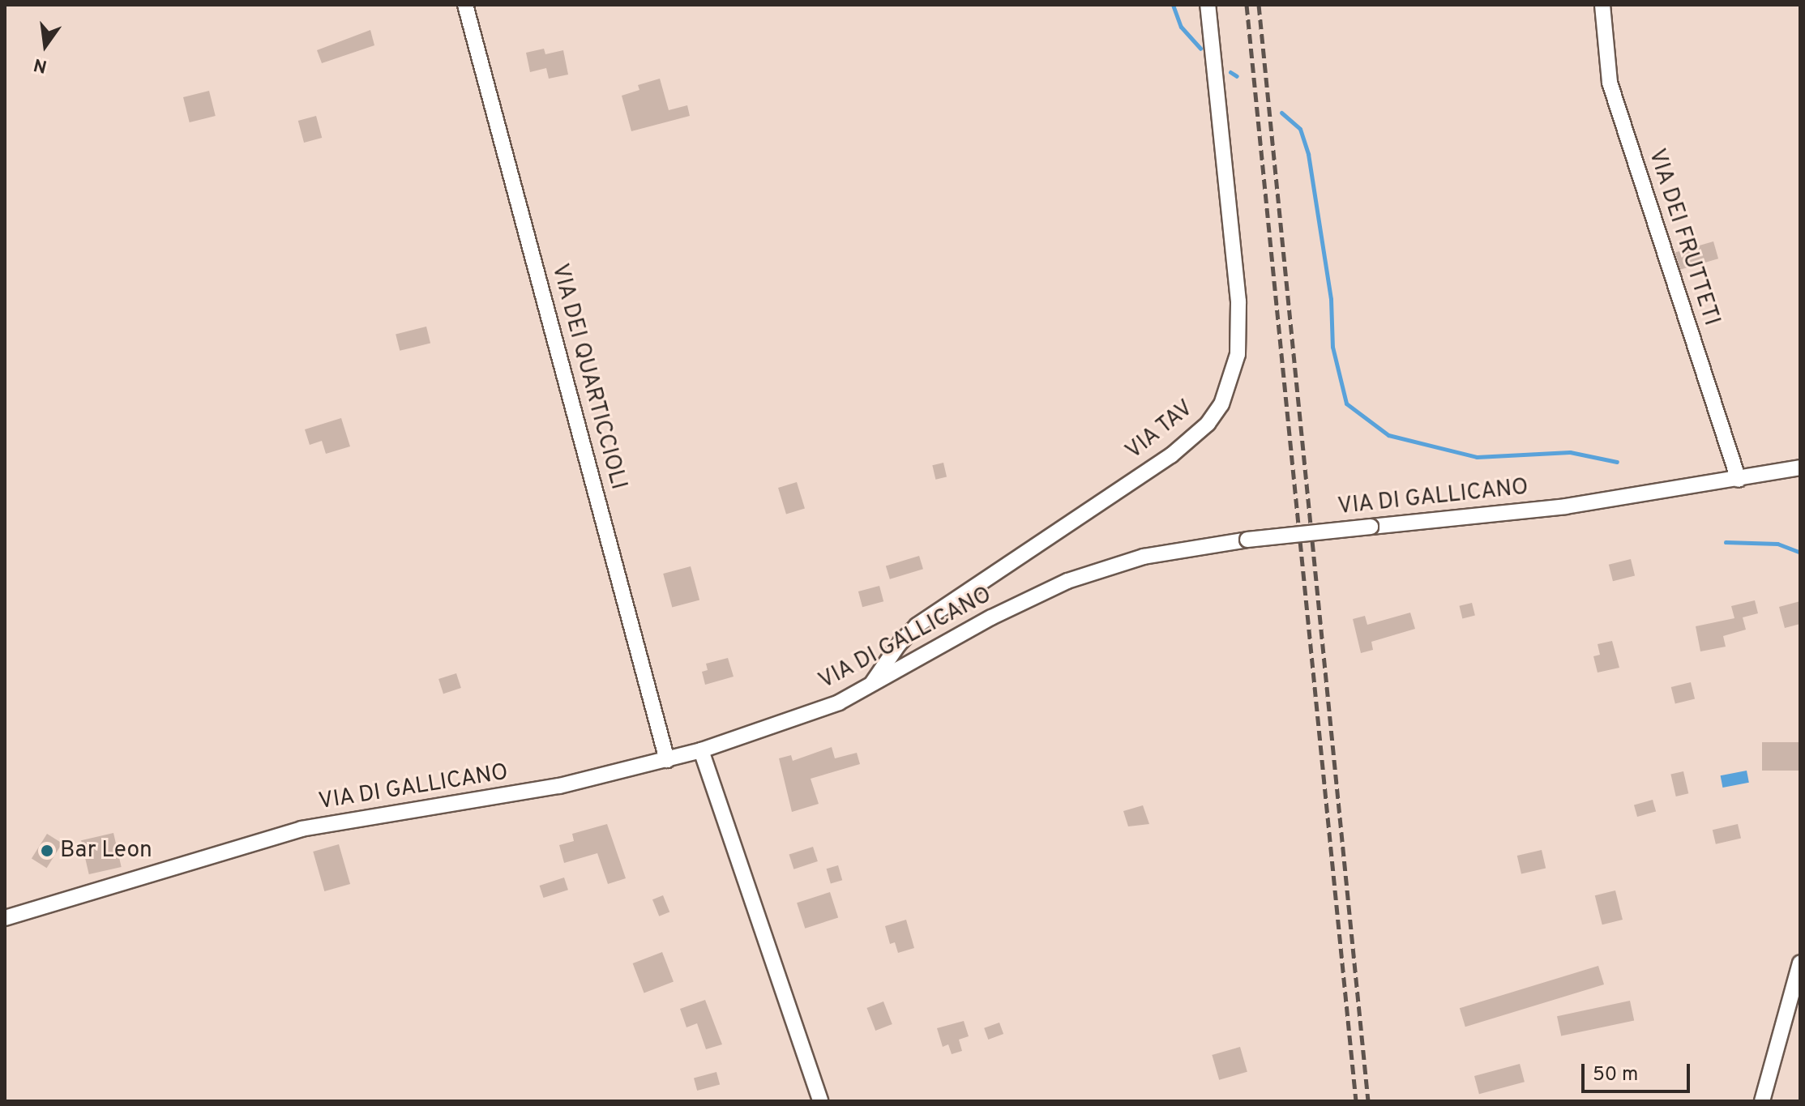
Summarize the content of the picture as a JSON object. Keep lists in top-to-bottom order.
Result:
{
  "streets": {
    "street": [
      "VIA DEI FRUTTETI",
      "VIA DEI QUARTICCIOLI",
      "VIA TAV",
      "VIA DI GALLICANO"
    ]
  },
  "crossings": [
    ["VIA DEI FRUTTETI", "VIA DI GALLICANO"],
    ["VIA DEI QUARTICCIOLI", "VIA DI GALLICANO"],
    ["VIA TAV", "VIA DI GALLICANO"]
  ],
  "places": ["Bar Leon"],
  "scale_bar": "50 m",
  "north": "bottom"
}
